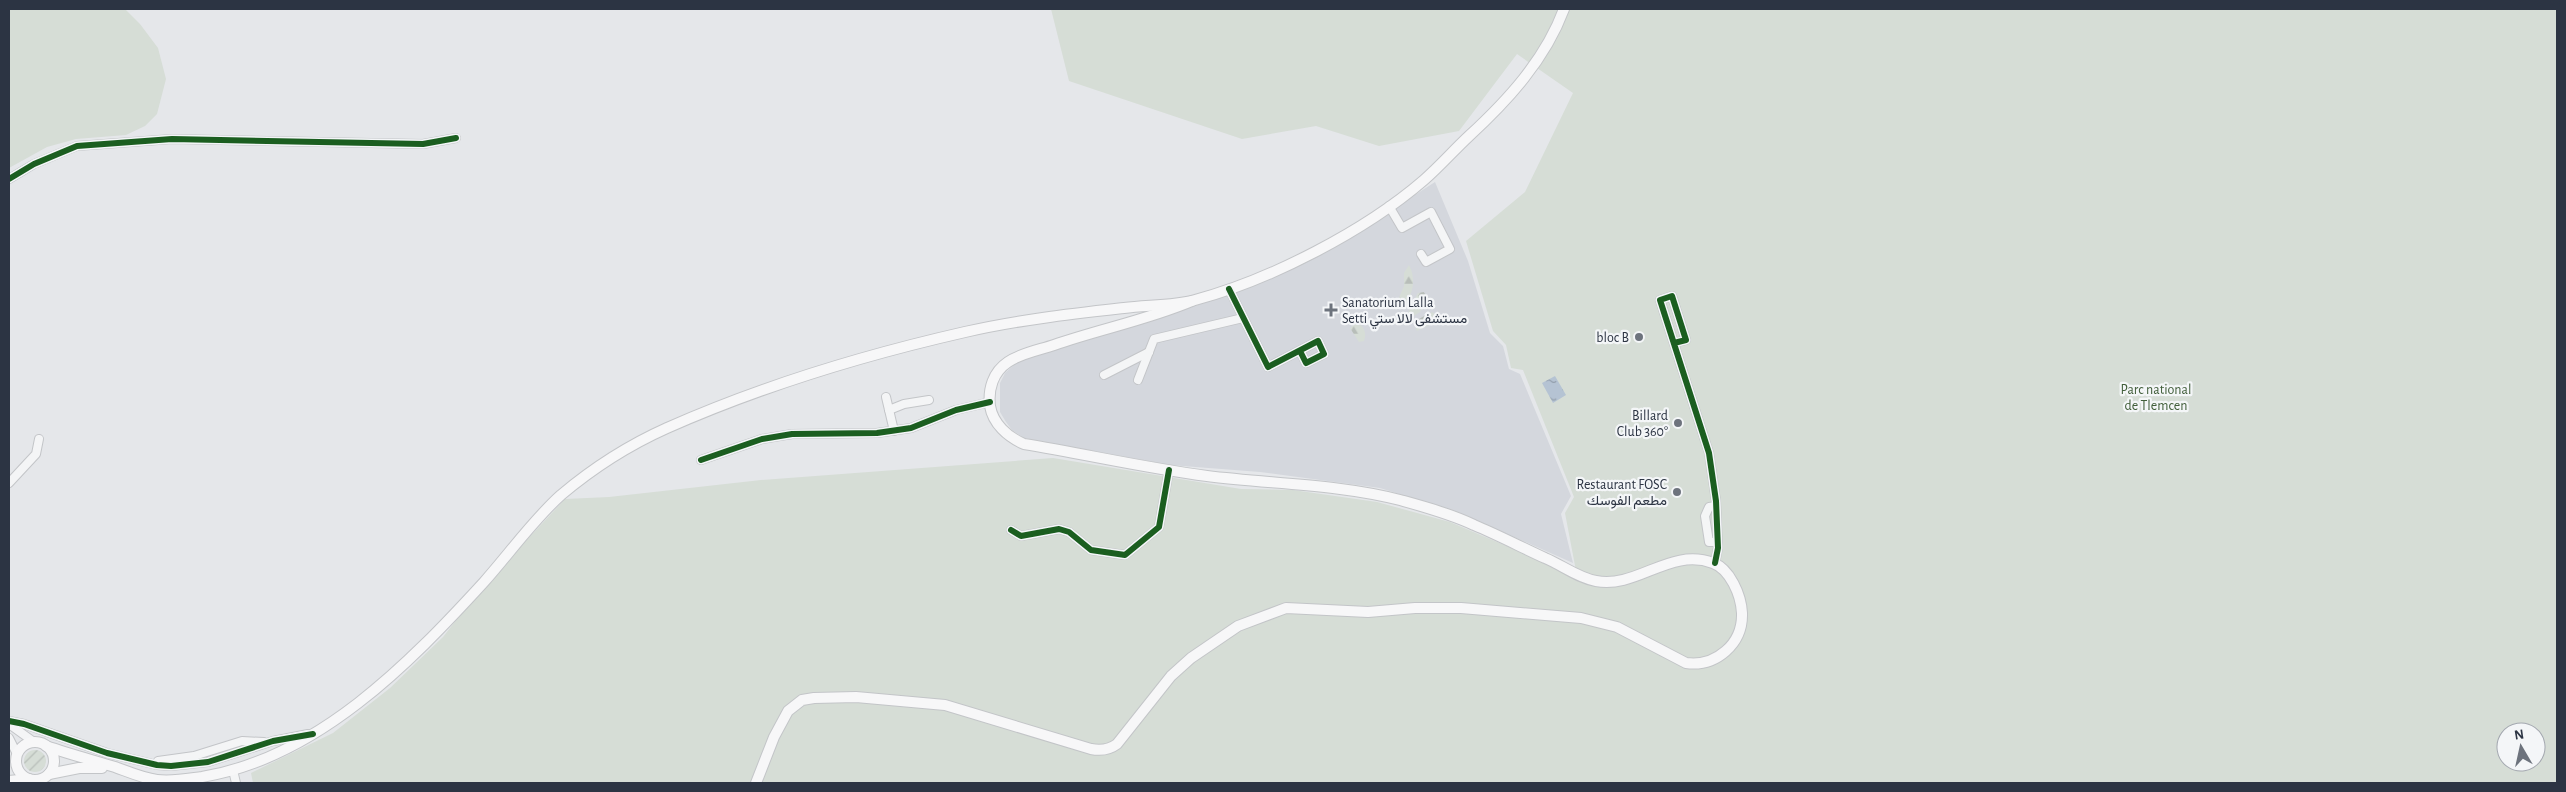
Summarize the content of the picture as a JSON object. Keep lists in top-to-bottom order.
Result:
{
  "parks": ["Parc national de Tlemcen"],
  "places": {
    "health": ["Sanatorium Lalla Setti مستشفى لالا ستي"],
    "other": ["bloc B", "Billard Club 360°", "Restaurant FOSC مطعم الفوسك"]
  },
  "north": "top"
}
